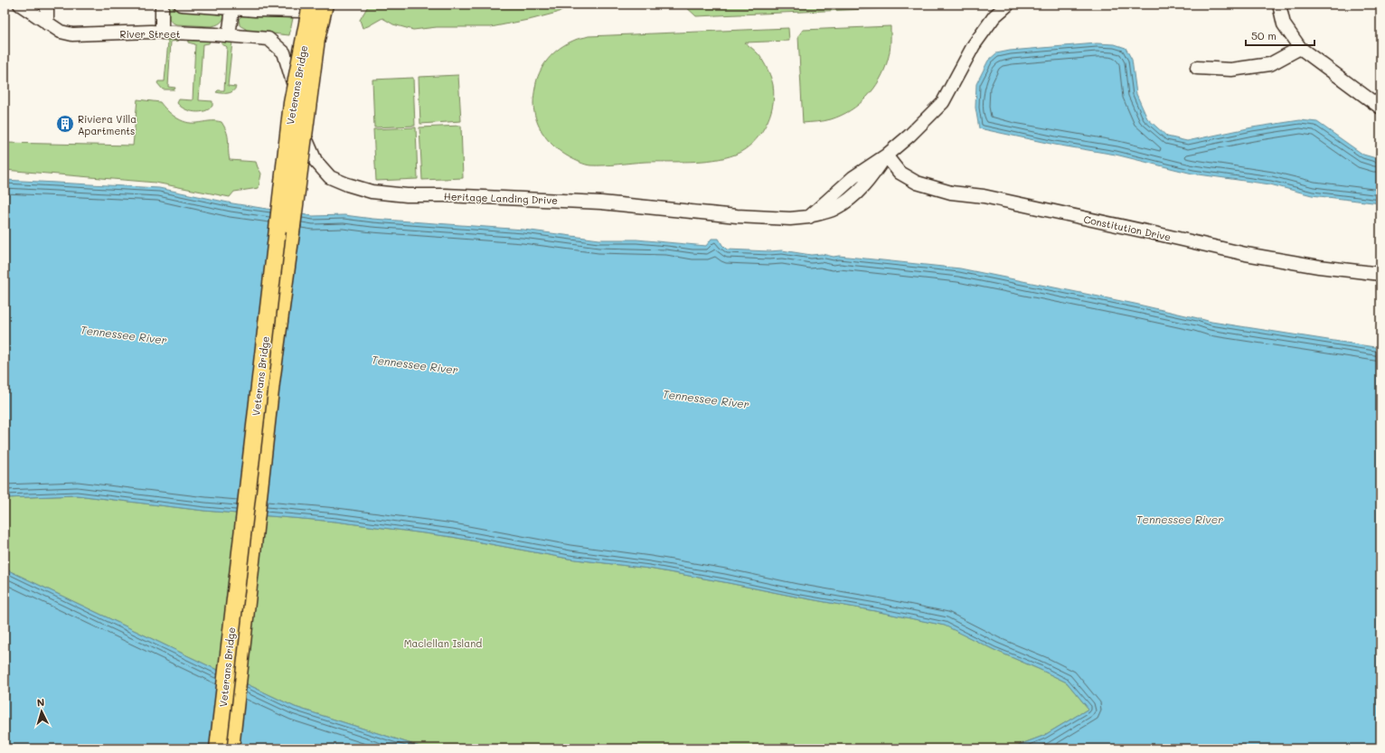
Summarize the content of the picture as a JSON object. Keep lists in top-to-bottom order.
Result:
{
  "streets": {
    "main road": ["Veterans Bridge"],
    "street": ["River Street", "Heritage Landing Drive", "Constitution Drive"]
  },
  "crossings": [
    ["River Street", "Heritage Landing Drive"],
    ["Heritage Landing Drive", "Constitution Drive"]
  ],
  "water": ["Tennessee River"],
  "parks": ["Maclellan Island"],
  "places": {
    "building": ["Riviera Villa Apartments"]
  },
  "scale_bar": "50 m",
  "north": "top"
}
